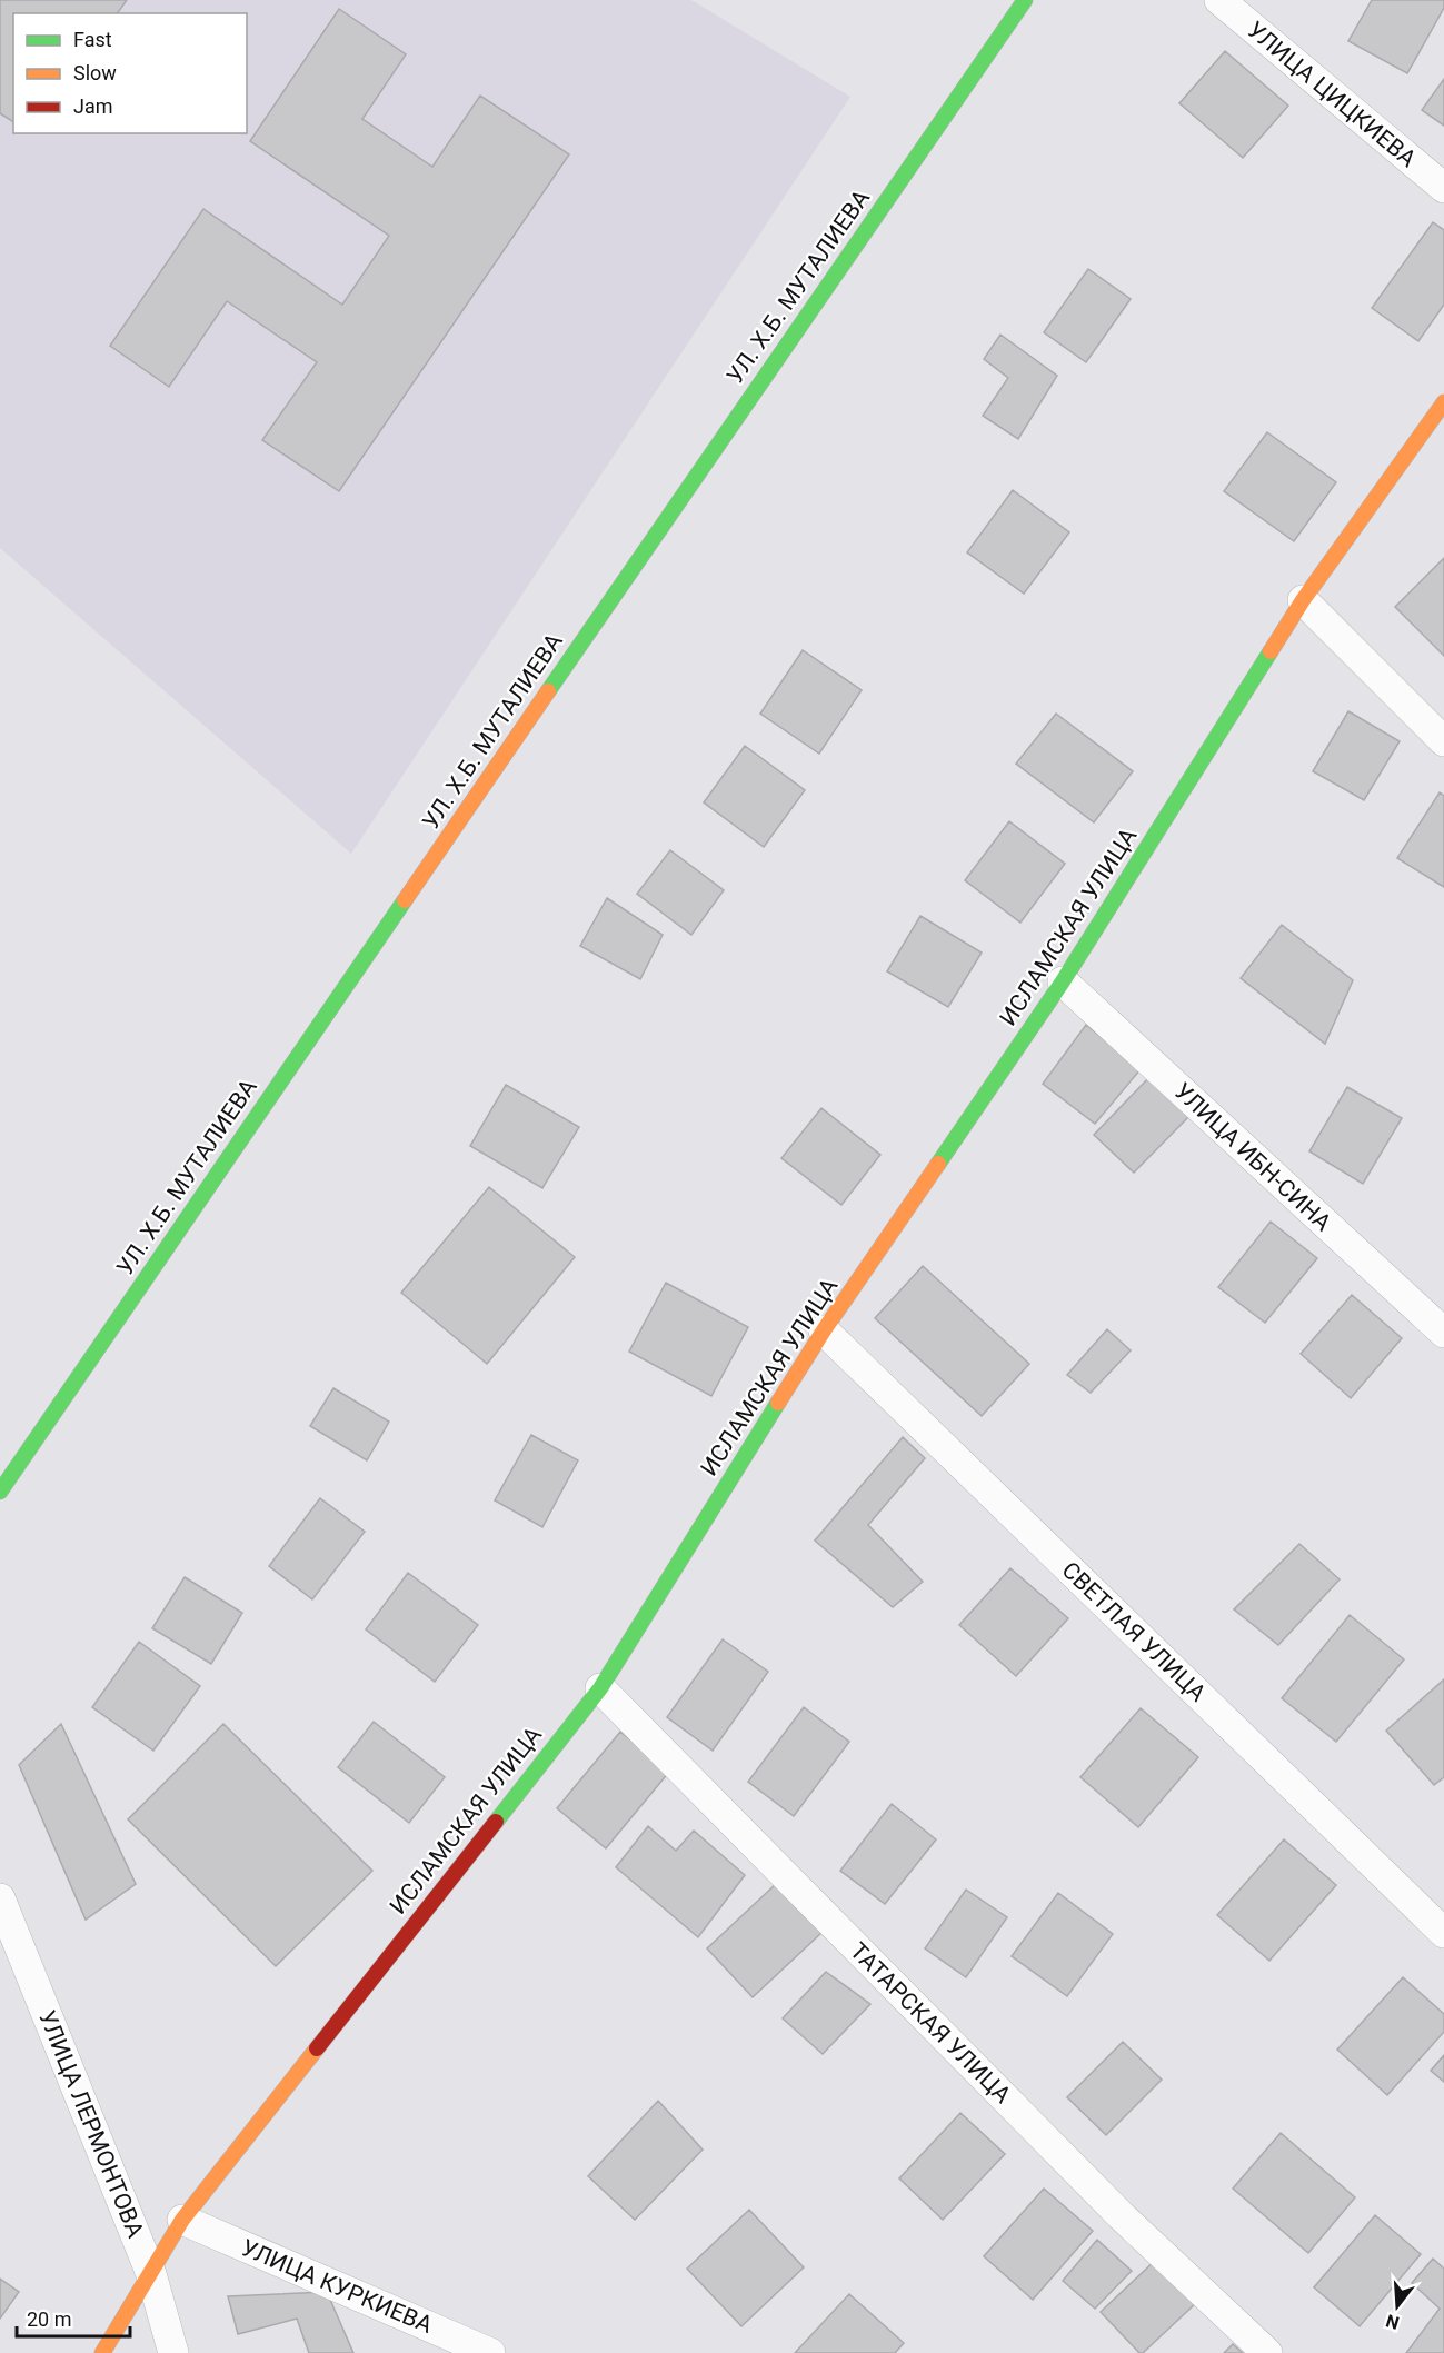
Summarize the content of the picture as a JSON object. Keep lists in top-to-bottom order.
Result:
{
  "streets": {
    "street": [
      "УЛИЦА ЦИЦКИЕВА",
      "УЛ. Х.Б. МУТАЛИЕВА",
      "ИСЛАМСКАЯ УЛИЦА",
      "УЛИЦА ИБН-СИНА",
      "СВЕТЛАЯ УЛИЦА",
      "ТАТАРСКАЯ УЛИЦА",
      "УЛИЦА ЛЕРМОНТОВА",
      "УЛИЦА КУРКИЕВА"
    ]
  },
  "crossings": [
    ["ИСЛАМСКАЯ УЛИЦА", "УЛИЦА ИБН-СИНА"],
    ["ИСЛАМСКАЯ УЛИЦА", "СВЕТЛАЯ УЛИЦА"],
    ["ИСЛАМСКАЯ УЛИЦА", "ТАТАРСКАЯ УЛИЦА"],
    ["ИСЛАМСКАЯ УЛИЦА", "УЛИЦА ЛЕРМОНТОВА"],
    ["ИСЛАМСКАЯ УЛИЦА", "УЛИЦА КУРКИЕВА"]
  ],
  "legend": ["Fast", "Slow", "Jam"],
  "scale_bar": "20 m",
  "north": "bottom"
}
